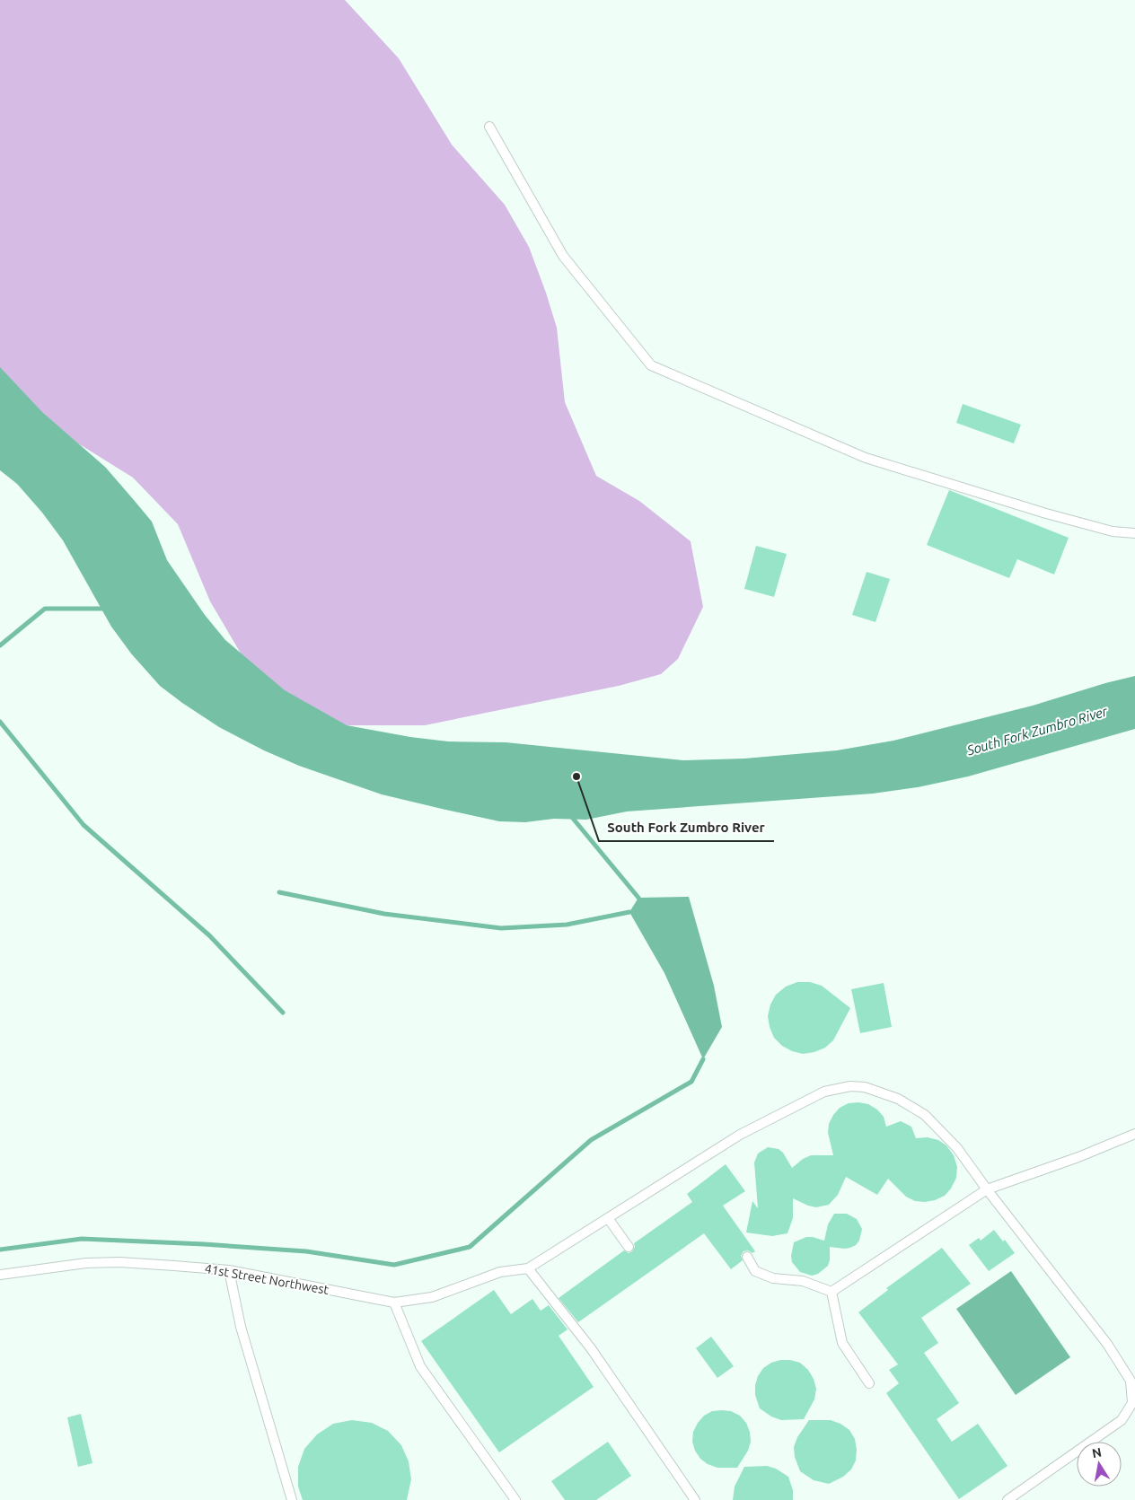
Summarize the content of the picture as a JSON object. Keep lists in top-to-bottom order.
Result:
{
  "streets": {
    "lane": ["41st Street Northwest"]
  },
  "water": ["South Fork Zumbro River"],
  "places": ["South Fork Zumbro River"],
  "north": "top"
}
